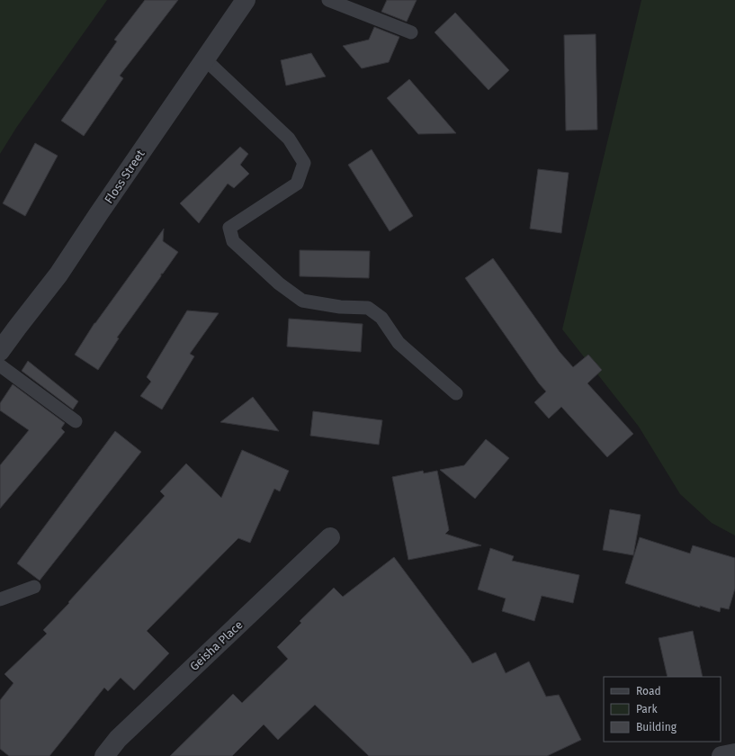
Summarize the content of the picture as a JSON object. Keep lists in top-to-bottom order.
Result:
{
  "streets": {
    "street": ["Floss Street", "Geisha Place"]
  },
  "legend": ["Road", "Park", "Building"]
}
